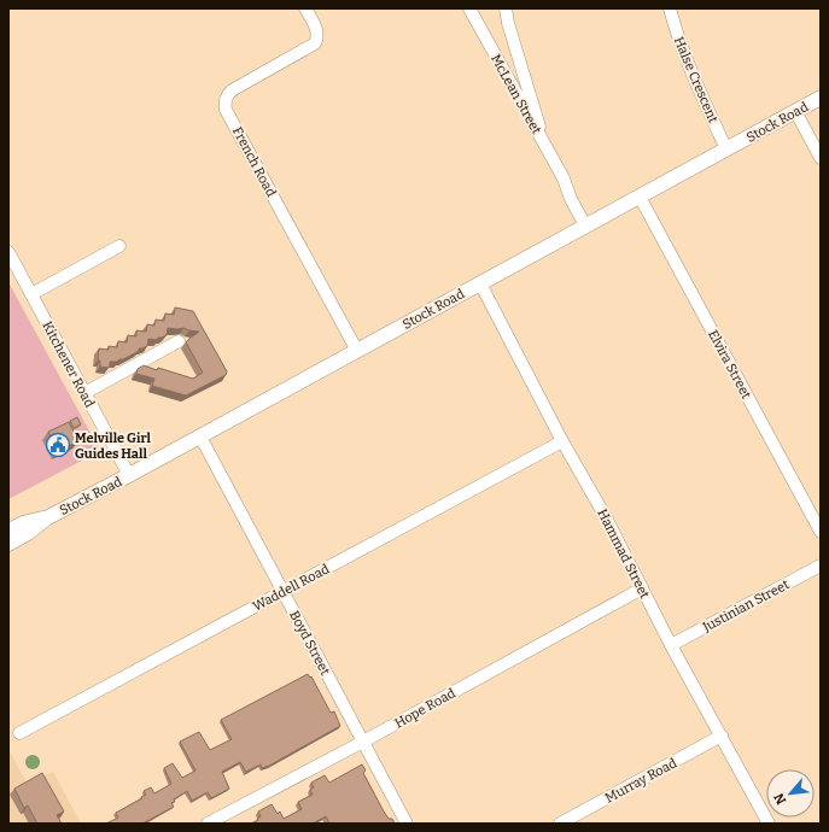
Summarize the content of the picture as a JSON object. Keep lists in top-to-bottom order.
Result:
{
  "streets": {
    "main road": ["Stock Road"],
    "street": [
      "Halse Crescent",
      "McLean Street",
      "French Road",
      "Kitchener Road",
      "Elvira Street",
      "Hammad Street",
      "Waddell Road",
      "Justinian Street",
      "Boyd Street",
      "Hope Road",
      "Murray Road"
    ]
  },
  "crossings": [
    ["Halse Crescent", "Stock Road"],
    ["McLean Street", "Stock Road"],
    ["Stock Road", "French Road"],
    ["Stock Road", "Kitchener Road"],
    ["Stock Road", "Elvira Street"],
    ["Stock Road", "Hammad Street"],
    ["Stock Road", "Boyd Street"],
    ["Hammad Street", "Waddell Road"],
    ["Hammad Street", "Justinian Street"],
    ["Hammad Street", "Hope Road"],
    ["Hammad Street", "Murray Road"],
    ["Waddell Road", "Boyd Street"],
    ["Boyd Street", "Hope Road"]
  ],
  "places": {
    "public building": ["Melville Girl Guides Hall"]
  },
  "north": "bottom left"
}
